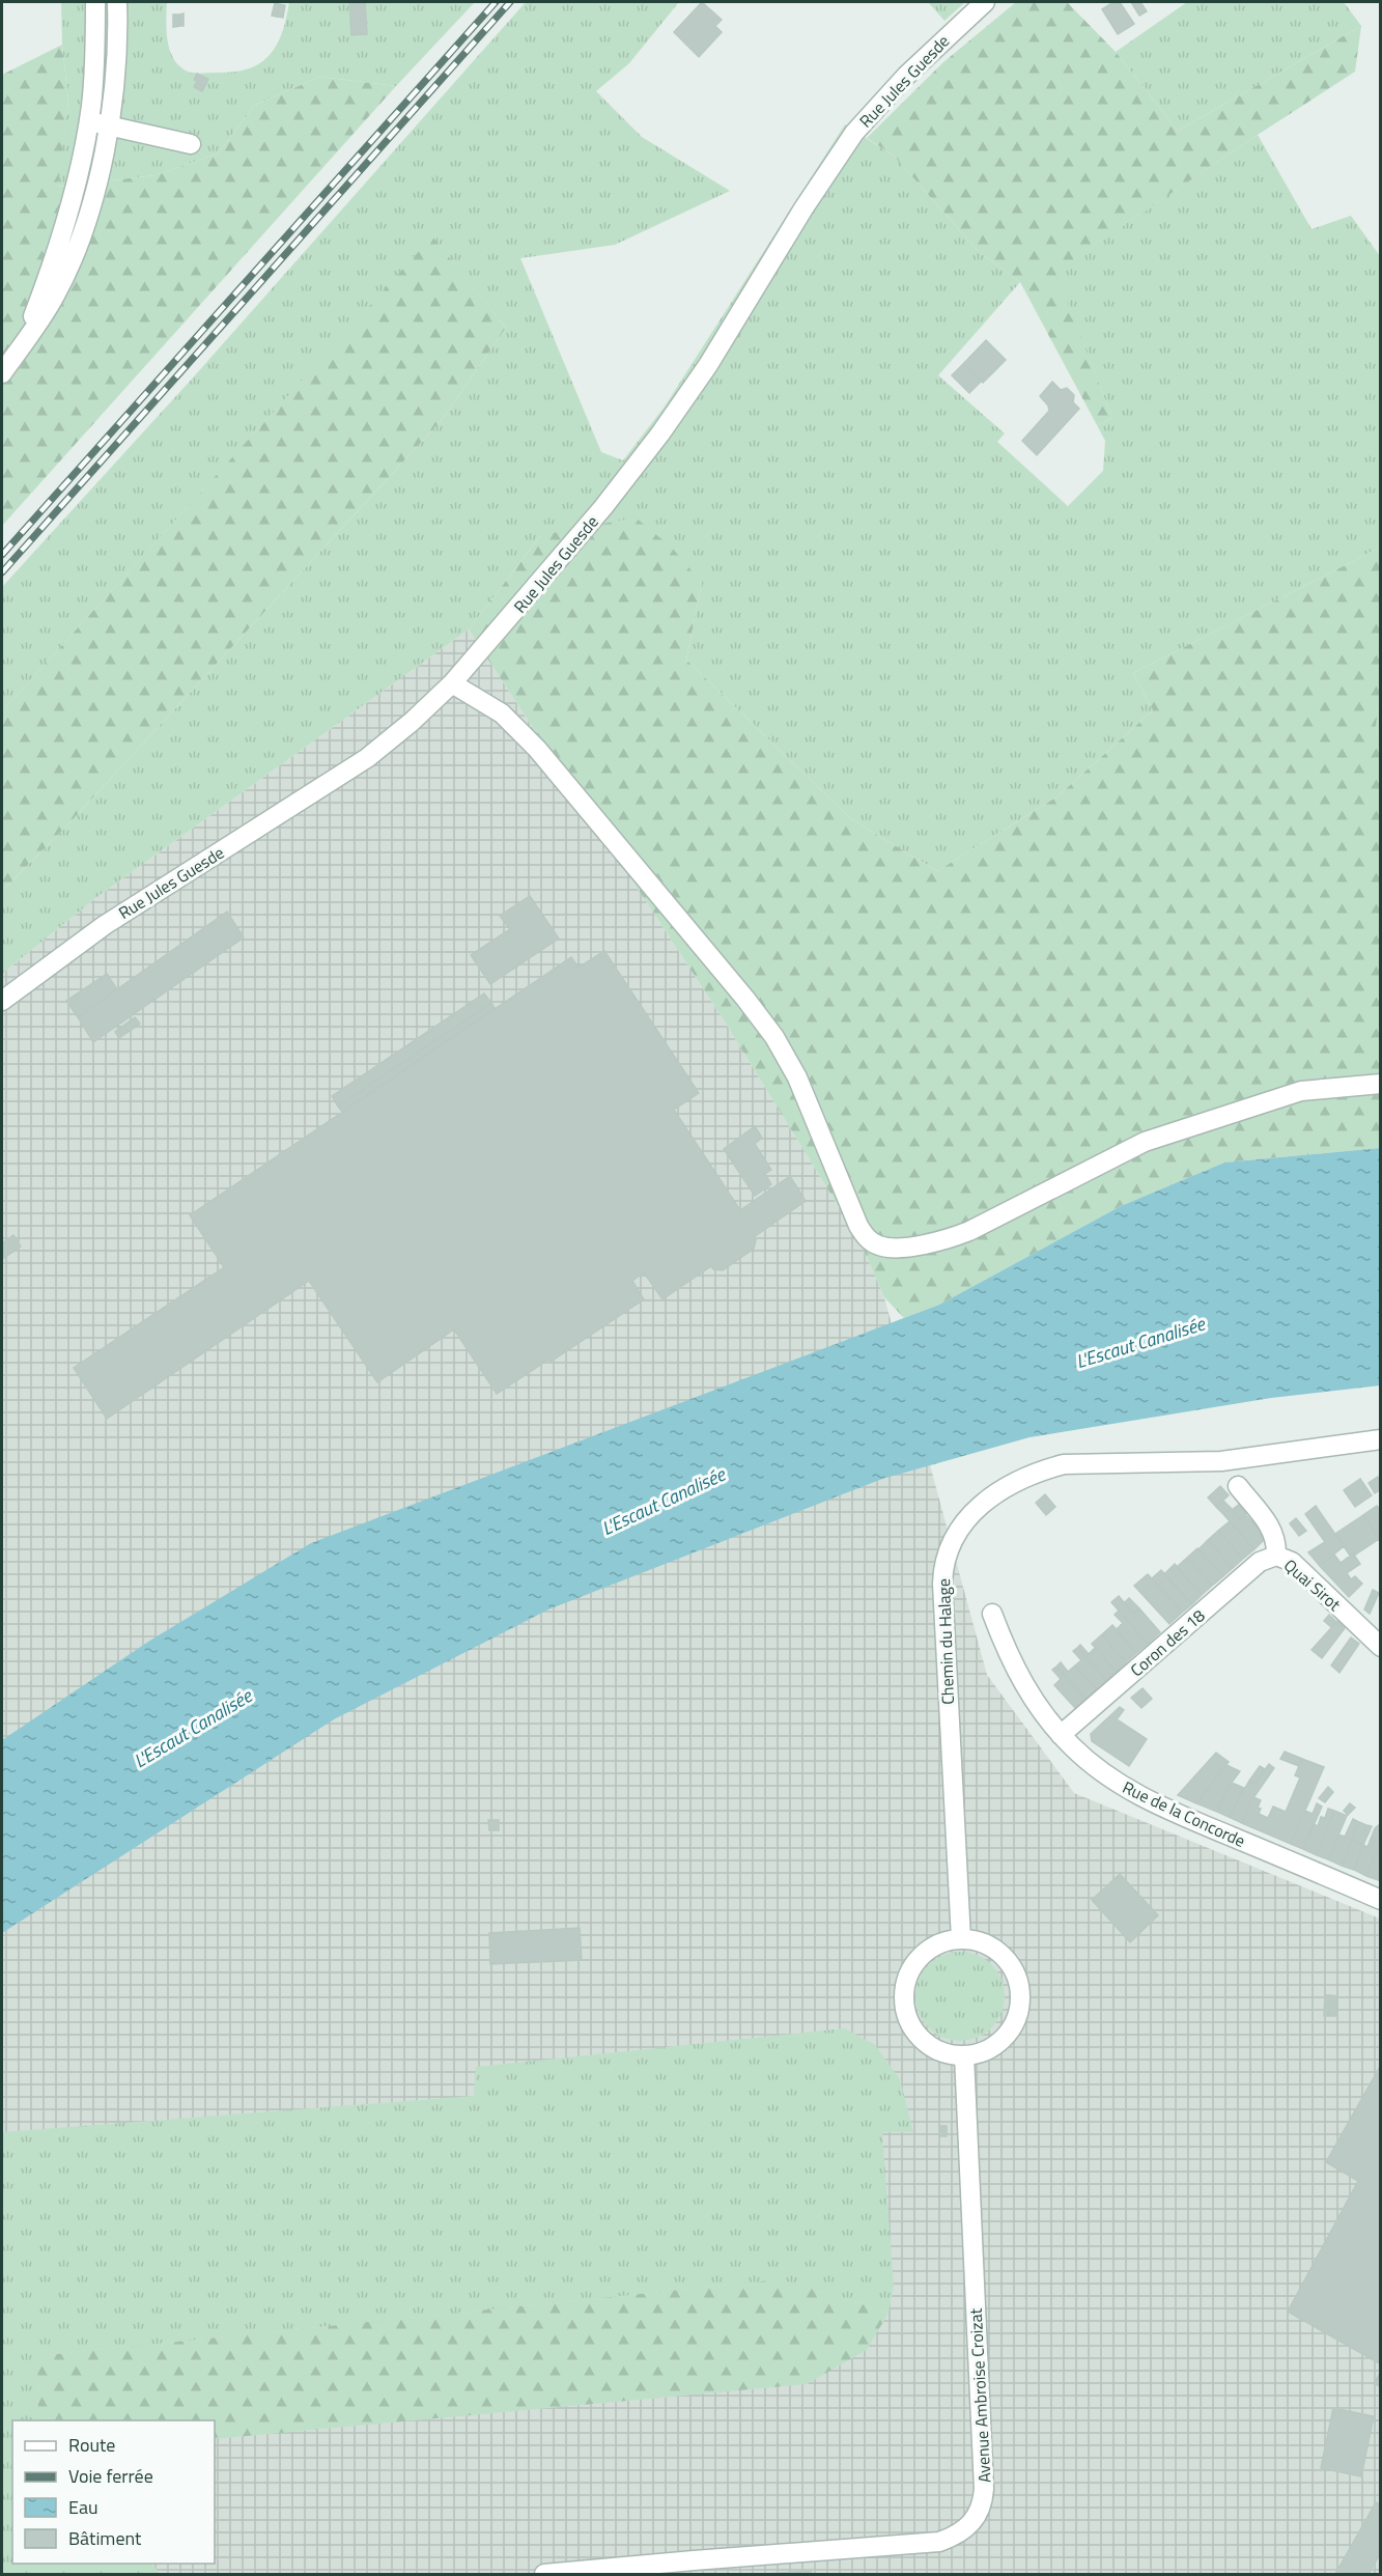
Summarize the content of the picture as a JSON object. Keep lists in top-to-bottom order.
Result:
{
  "streets": {
    "street": [
      "Rue Jules Guesde",
      "Quai Sirot",
      "Chemin du Halage",
      "Coron des 18",
      "Rue de la Concorde",
      "Avenue Ambroise Croizat"
    ]
  },
  "crossings": [
    ["Quai Sirot", "Coron des 18"],
    ["Chemin du Halage", "Avenue Ambroise Croizat"],
    ["Coron des 18", "Rue de la Concorde"]
  ],
  "water": ["L'Escaut Canalisée"],
  "legend": [
    "Route",
    "Voie ferrée",
    "Eau",
    "Bâtiment"
  ]
}
